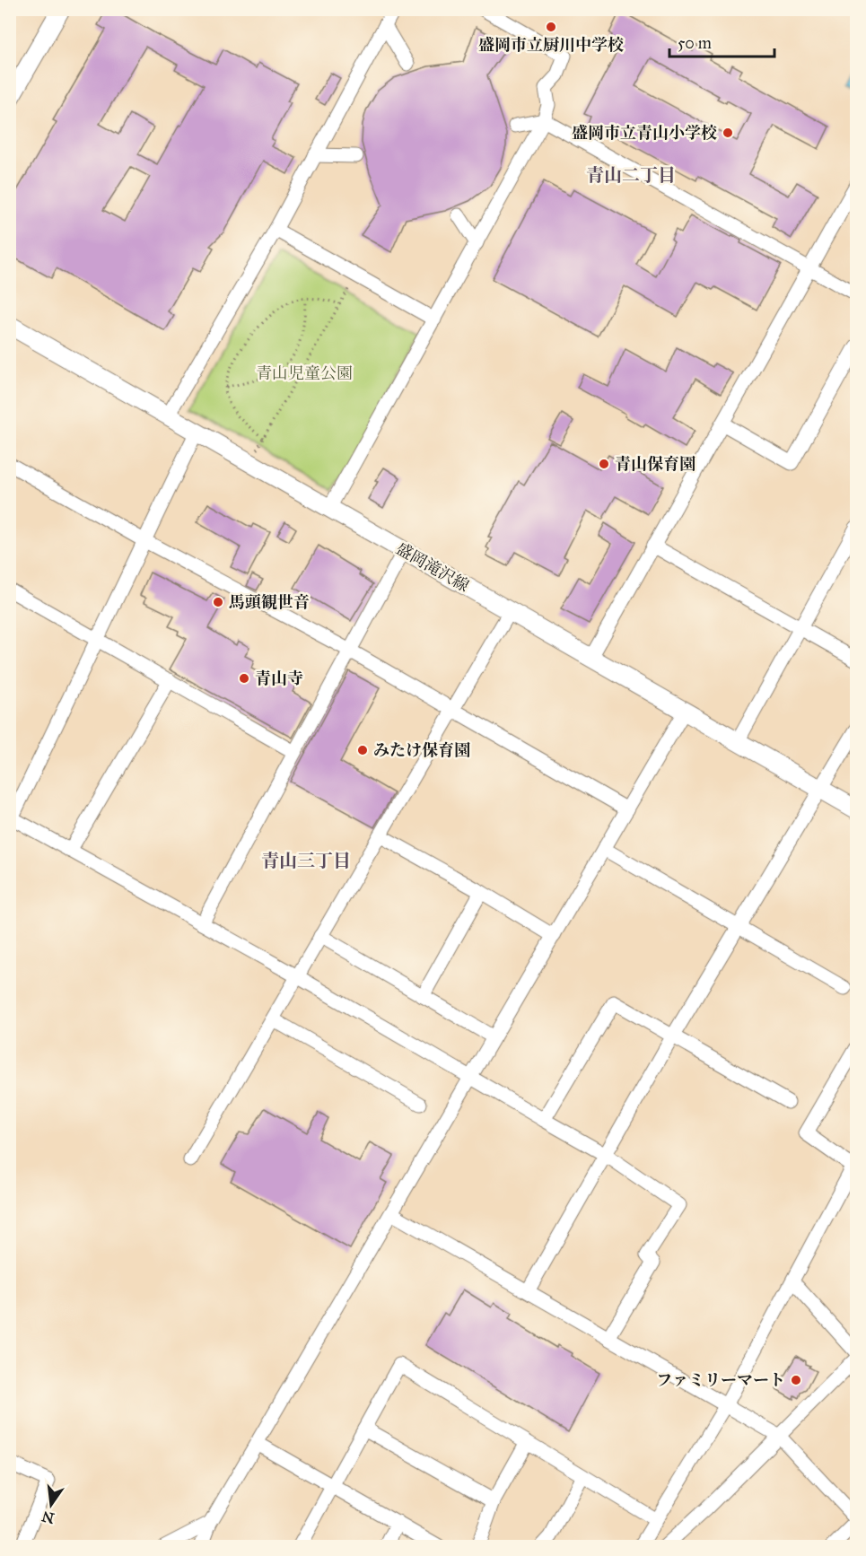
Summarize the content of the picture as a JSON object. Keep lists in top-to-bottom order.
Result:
{
  "streets": {
    "main road": ["盛岡滝沢線"]
  },
  "districts": ["青山二丁目", "青山三丁目"],
  "parks": ["青山児童公園"],
  "places": [
    "盛岡市立厨川中学校",
    "盛岡市立青山小学校",
    "青山保育園",
    "馬頭観世音",
    "青山寺",
    "みたけ保育園",
    "ファミリーマート"
  ],
  "scale_bar": "50 m",
  "north": "bottom"
}
